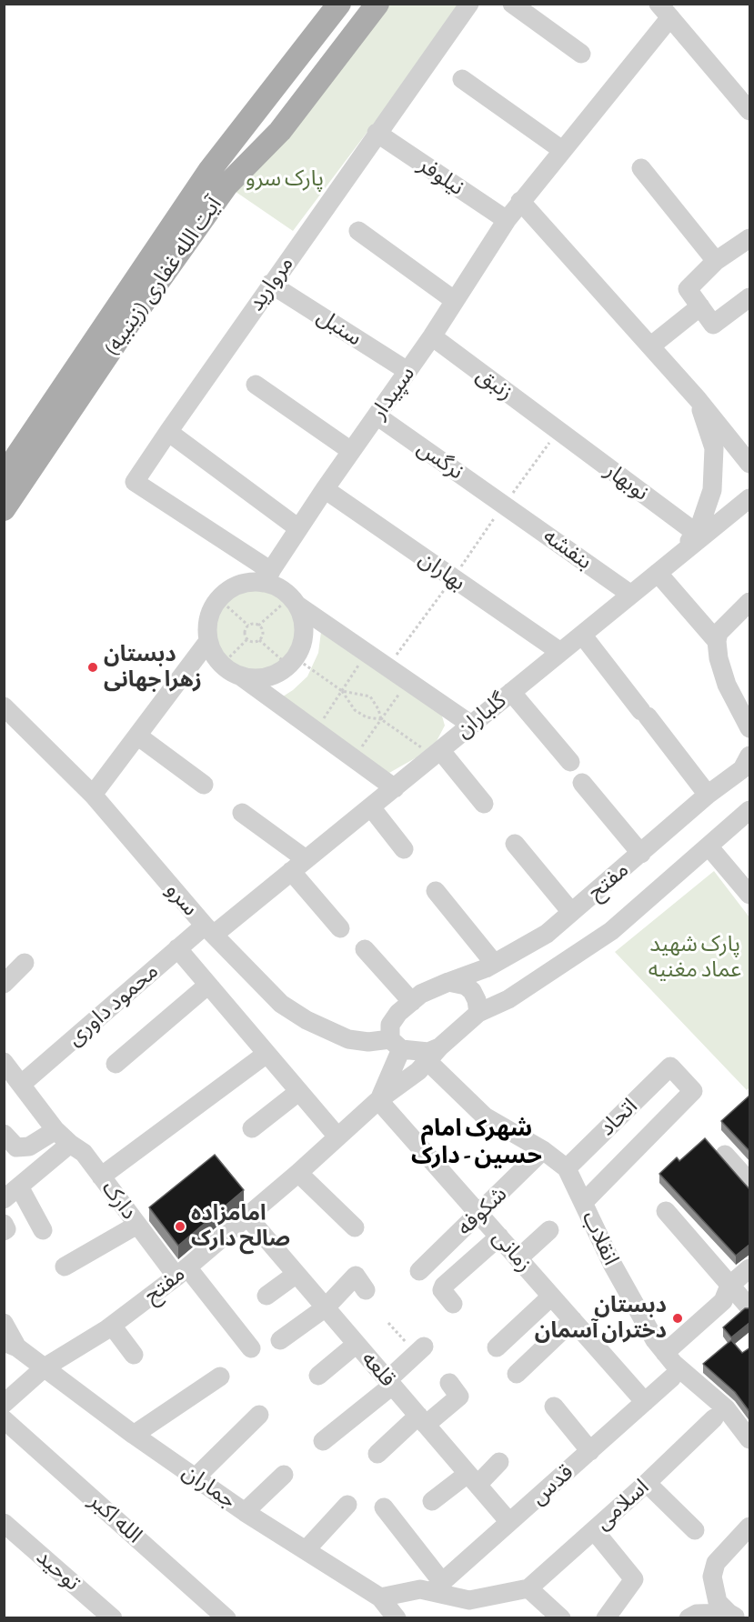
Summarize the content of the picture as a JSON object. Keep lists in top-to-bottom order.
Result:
{
  "streets": {
    "main road": ["آیت الله غفاری (زینبیه)"],
    "street": [
      "نیلوفر",
      "مروارید",
      "سنبل",
      "زنبق",
      "سپیدار",
      "نرگس",
      "نوبهار",
      "بنفشه",
      "بهاران",
      "گلباران",
      "مفتح",
      "سرو",
      "محمود داوری",
      "اتحاد",
      "دارک",
      "شکوفه",
      "انقلاب",
      "زمانی",
      "قلعه",
      "قدس",
      "جماران",
      "اسلامی",
      "الله اکبر",
      "توحید"
    ]
  },
  "crossings": [
    ["نیلوفر", "مروارید"],
    ["نیلوفر", "سپیدار"],
    ["مروارید", "سنبل"],
    ["مروارید", "سپیدار"],
    ["سنبل", "سپیدار"],
    ["زنبق", "سپیدار"],
    ["زنبق", "نوبهار"],
    ["سپیدار", "نرگس"],
    ["سپیدار", "بهاران"],
    ["نرگس", "بنفشه"],
    ["بنفشه", "گلباران"],
    ["بهاران", "گلباران"],
    ["گلباران", "سرو"],
    ["گلباران", "محمود داوری"],
    ["مفتح", "سرو"],
    ["مفتح", "دارک"],
    ["مفتح", "انقلاب"],
    ["مفتح", "زمانی"],
    ["مفتح", "قلعه"],
    ["مفتح", "جماران"],
    ["سرو", "محمود داوری"],
    ["سرو", "انقلاب"],
    ["محمود داوری", "دارک"],
    ["اتحاد", "انقلاب"],
    ["شکوفه", "انقلاب"],
    ["شکوفه", "زمانی"],
    ["زمانی", "قدس"],
    ["قلعه", "قدس"]
  ],
  "districts": ["شهرک امام حسین - دارک"],
  "parks": ["پارک سرو", "پارک شهید عماد مغنیه"],
  "places": ["دبستان زهرا جهانی", "امامزاده صالح دارک", "دبستان دختران آسمان"]
}
